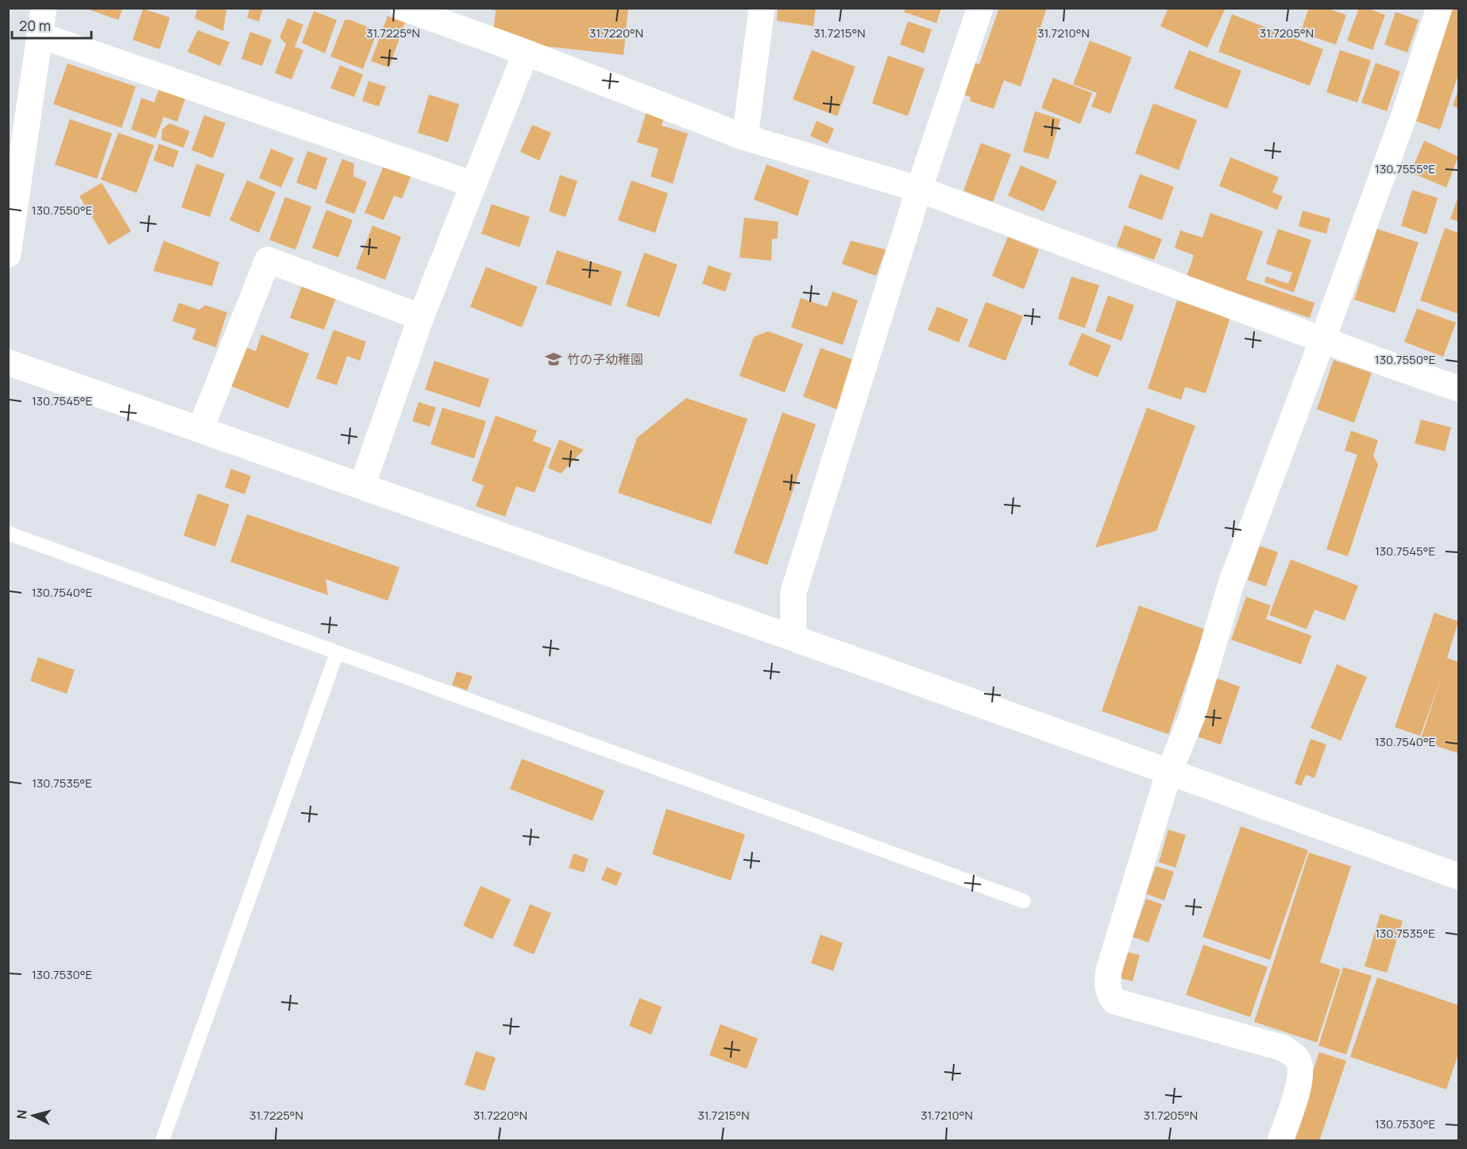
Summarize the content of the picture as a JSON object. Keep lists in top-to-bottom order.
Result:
{
  "places": {
    "school or university": ["竹の子幼稚園"]
  },
  "scale_bar": "20 m",
  "north": "left",
  "coordinates": [
    "31.7225°N",
    "31.7220°N",
    "31.7215°N",
    "31.7210°N",
    "31.7205°N",
    "130.7555°E",
    "130.7550°E",
    "130.7545°E",
    "130.7540°E",
    "130.7535°E",
    "130.7530°E"
  ]
}
